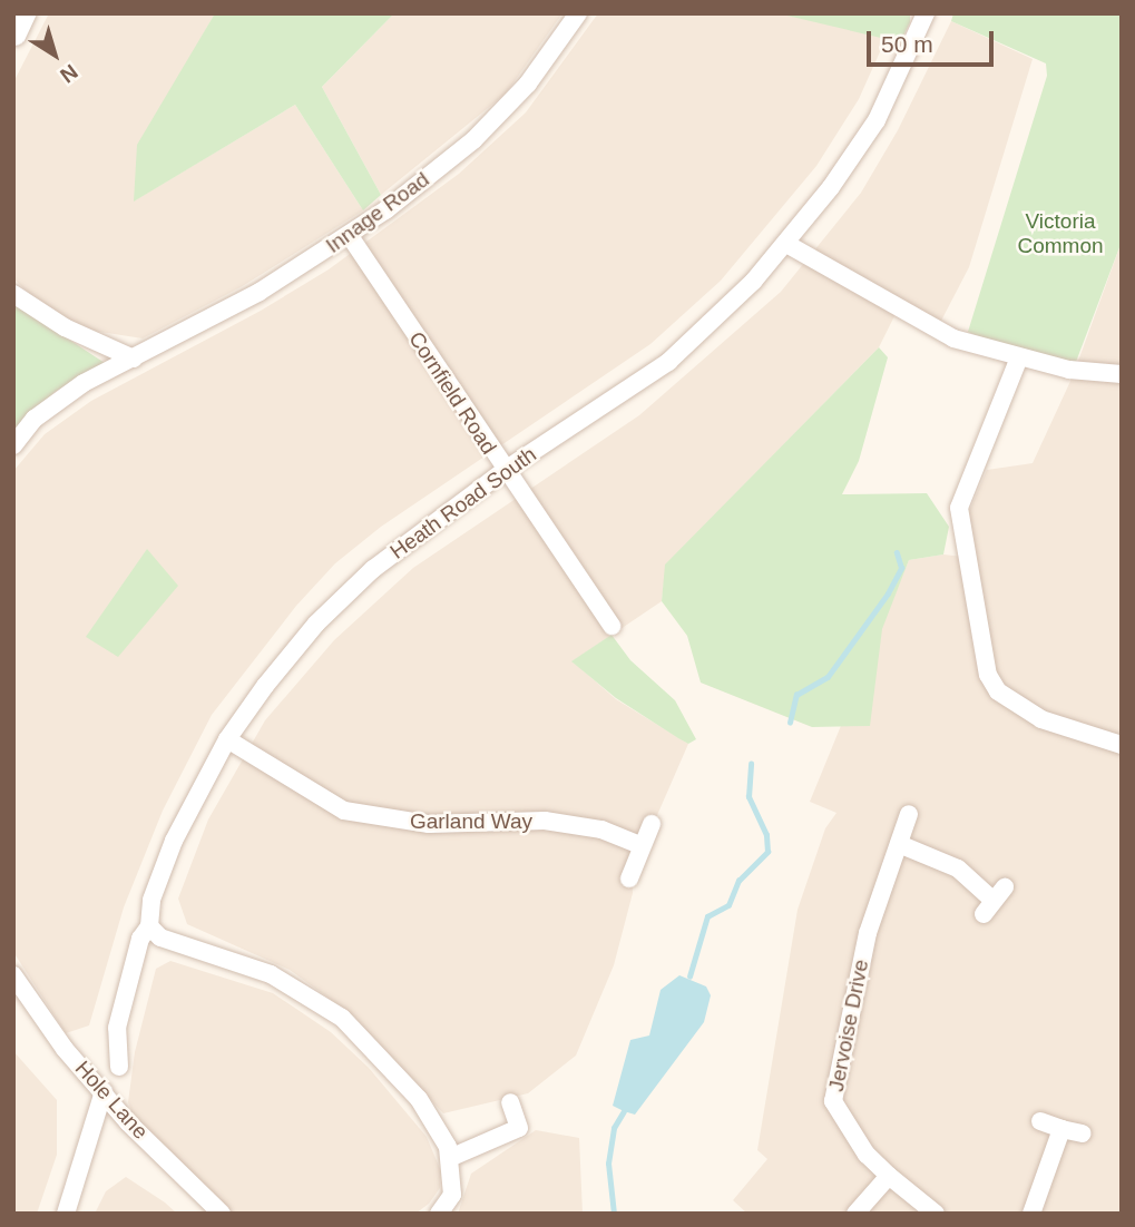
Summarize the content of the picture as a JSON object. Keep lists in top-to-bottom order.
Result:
{
  "streets": {
    "street": [
      "Innage Road",
      "Cornfield Road",
      "Heath Road South",
      "Garland Way",
      "Jervoise Drive",
      "Hole Lane"
    ]
  },
  "crossings": [
    ["Innage Road", "Cornfield Road"],
    ["Cornfield Road", "Heath Road South"],
    ["Heath Road South", "Garland Way"]
  ],
  "parks": ["Victoria Common"],
  "scale_bar": "50 m",
  "north": "bottom right"
}
